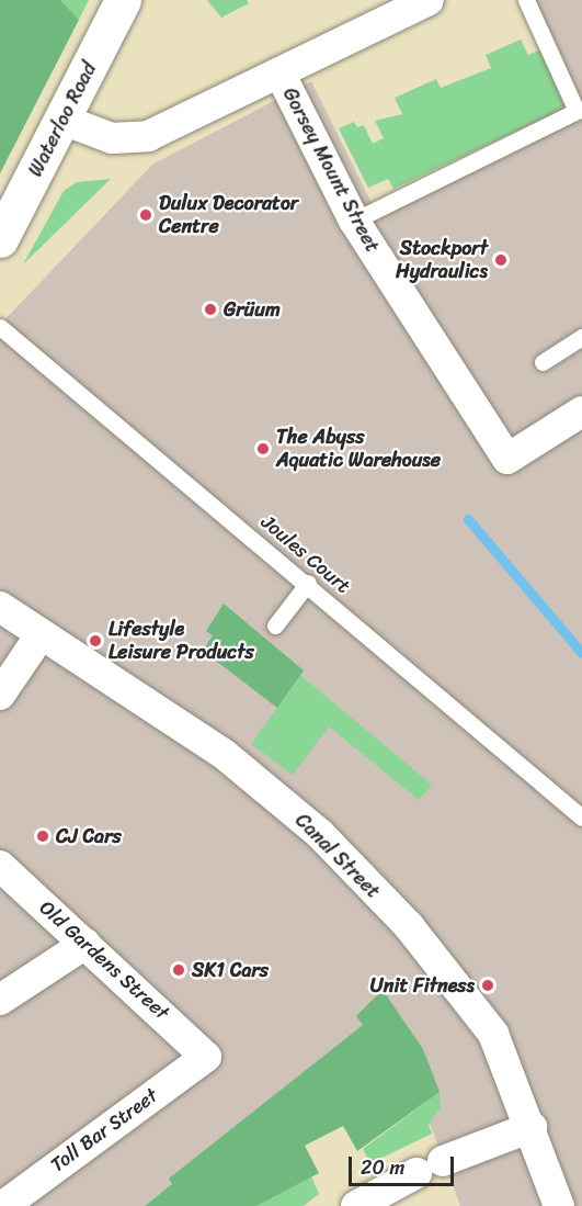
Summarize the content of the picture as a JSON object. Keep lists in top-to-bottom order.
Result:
{
  "streets": {
    "main road": ["Waterloo Road"],
    "street": [
      "Gorsey Mount Street",
      "Canal Street",
      "Old Gardens Street",
      "Toll Bar Street"
    ],
    "lane": ["Joules Court"]
  },
  "crossings": [
    ["Old Gardens Street", "Toll Bar Street"]
  ],
  "places": [
    "Dulux Decorator Centre",
    "Stockport Hydraulics",
    "Grüum",
    "The Abyss Aquatic Warehouse",
    "Lifestyle Leisure Products",
    "CJ Cars",
    "SK1 Cars",
    "Unit Fitness"
  ],
  "scale_bar": "20 m"
}
